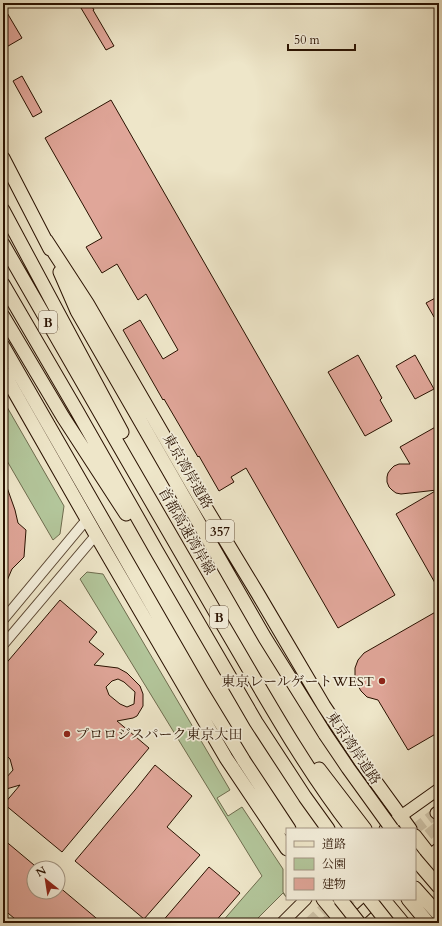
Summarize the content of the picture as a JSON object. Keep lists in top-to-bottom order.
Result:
{
  "streets": {
    "highway": [
      "B",
      "東京湾岸道路",
      "首都高速湾岸線",
      "357"
    ]
  },
  "crossings": [
    ["B", "首都高速湾岸線"],
    ["東京湾岸道路", "357"]
  ],
  "places": ["東京レールゲートWEST", "プロロジスパーク東京大田"],
  "legend": ["道路", "公園", "建物"],
  "scale_bar": "50 m",
  "north": "top left"
}
